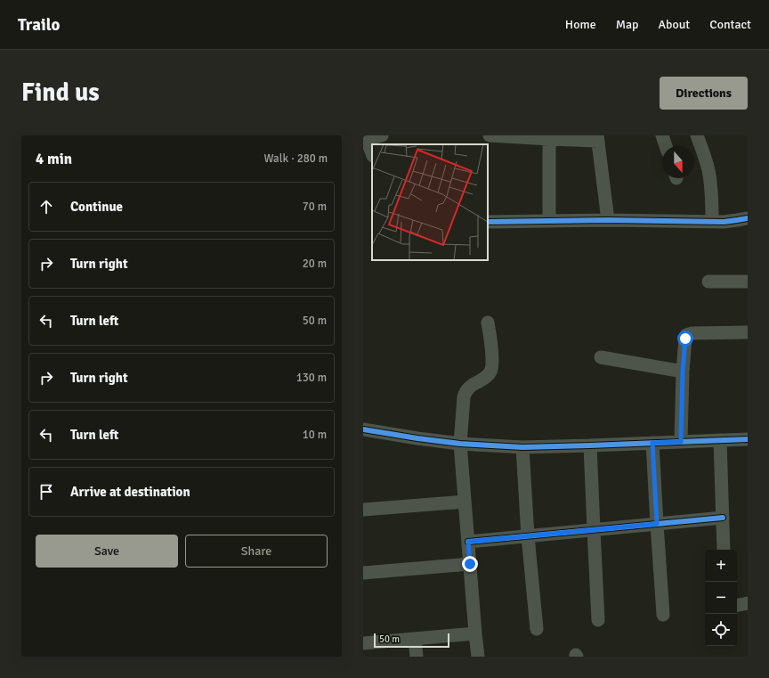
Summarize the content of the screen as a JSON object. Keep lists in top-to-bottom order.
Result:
{
  "scale_bar": "50 m",
  "north": "bottom",
  "page": {
    "header": "Trailo",
    "nav": [
      "Home",
      "Map",
      "About",
      "Contact"
    ],
    "buttons": [
      "Directions",
      ["Save", "Share"]
    ],
    "title": "Find us",
    "heading": ["4 min", "Walk · 280 m"],
    "list": [
      ["Continue", "70 m"],
      ["Turn right", "20 m"],
      ["Turn left", "50 m"],
      ["Turn right", "130 m"],
      ["Turn left", "10 m"],
      "Arrive at destination"
    ],
    "map_buttons": ["+", "−"],
    "scale": "50 m"
  }
}
